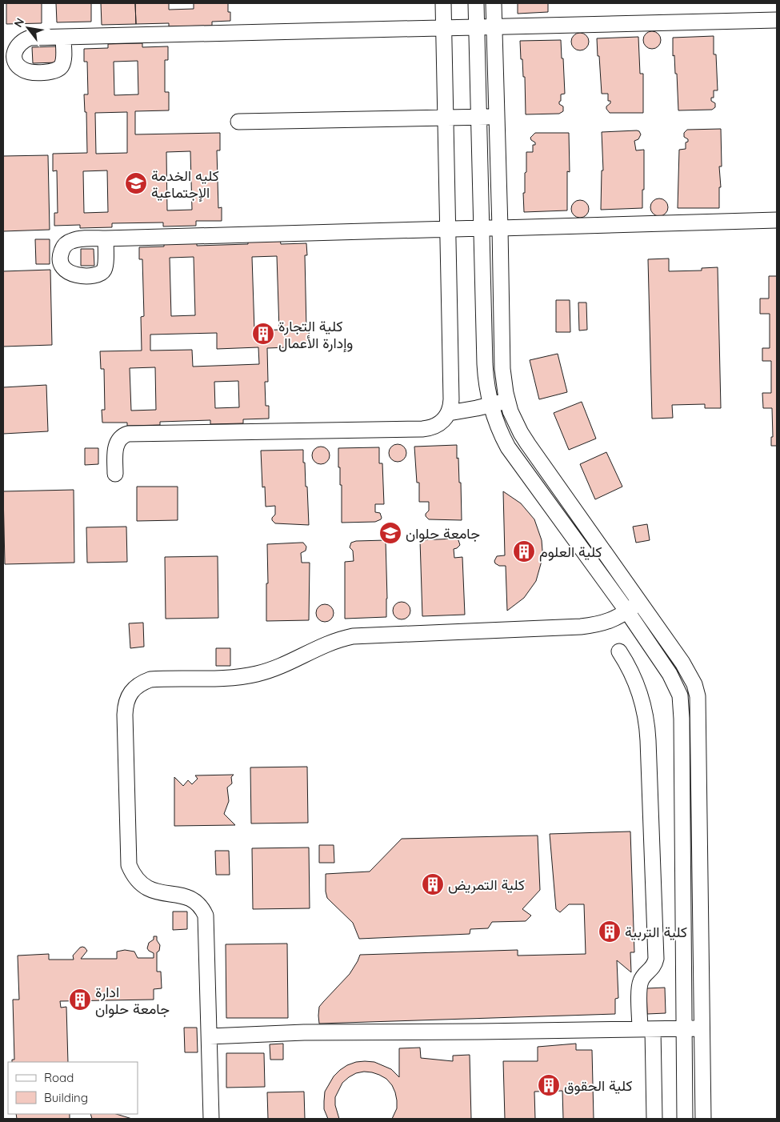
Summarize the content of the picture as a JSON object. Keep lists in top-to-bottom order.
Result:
{
  "places": {
    "school or university": ["كليه الخدمة الإجتماعية", "جامعة حلوان"],
    "building": [
      "كلية التجارة وإدارة الأعمال",
      "كلية العلوم",
      "كلية التمريض",
      "كلية التربية",
      "ادارة جامعة حلوان",
      "كلية الحقوق"
    ]
  },
  "legend": ["Road", "Building"],
  "north": "top left"
}
